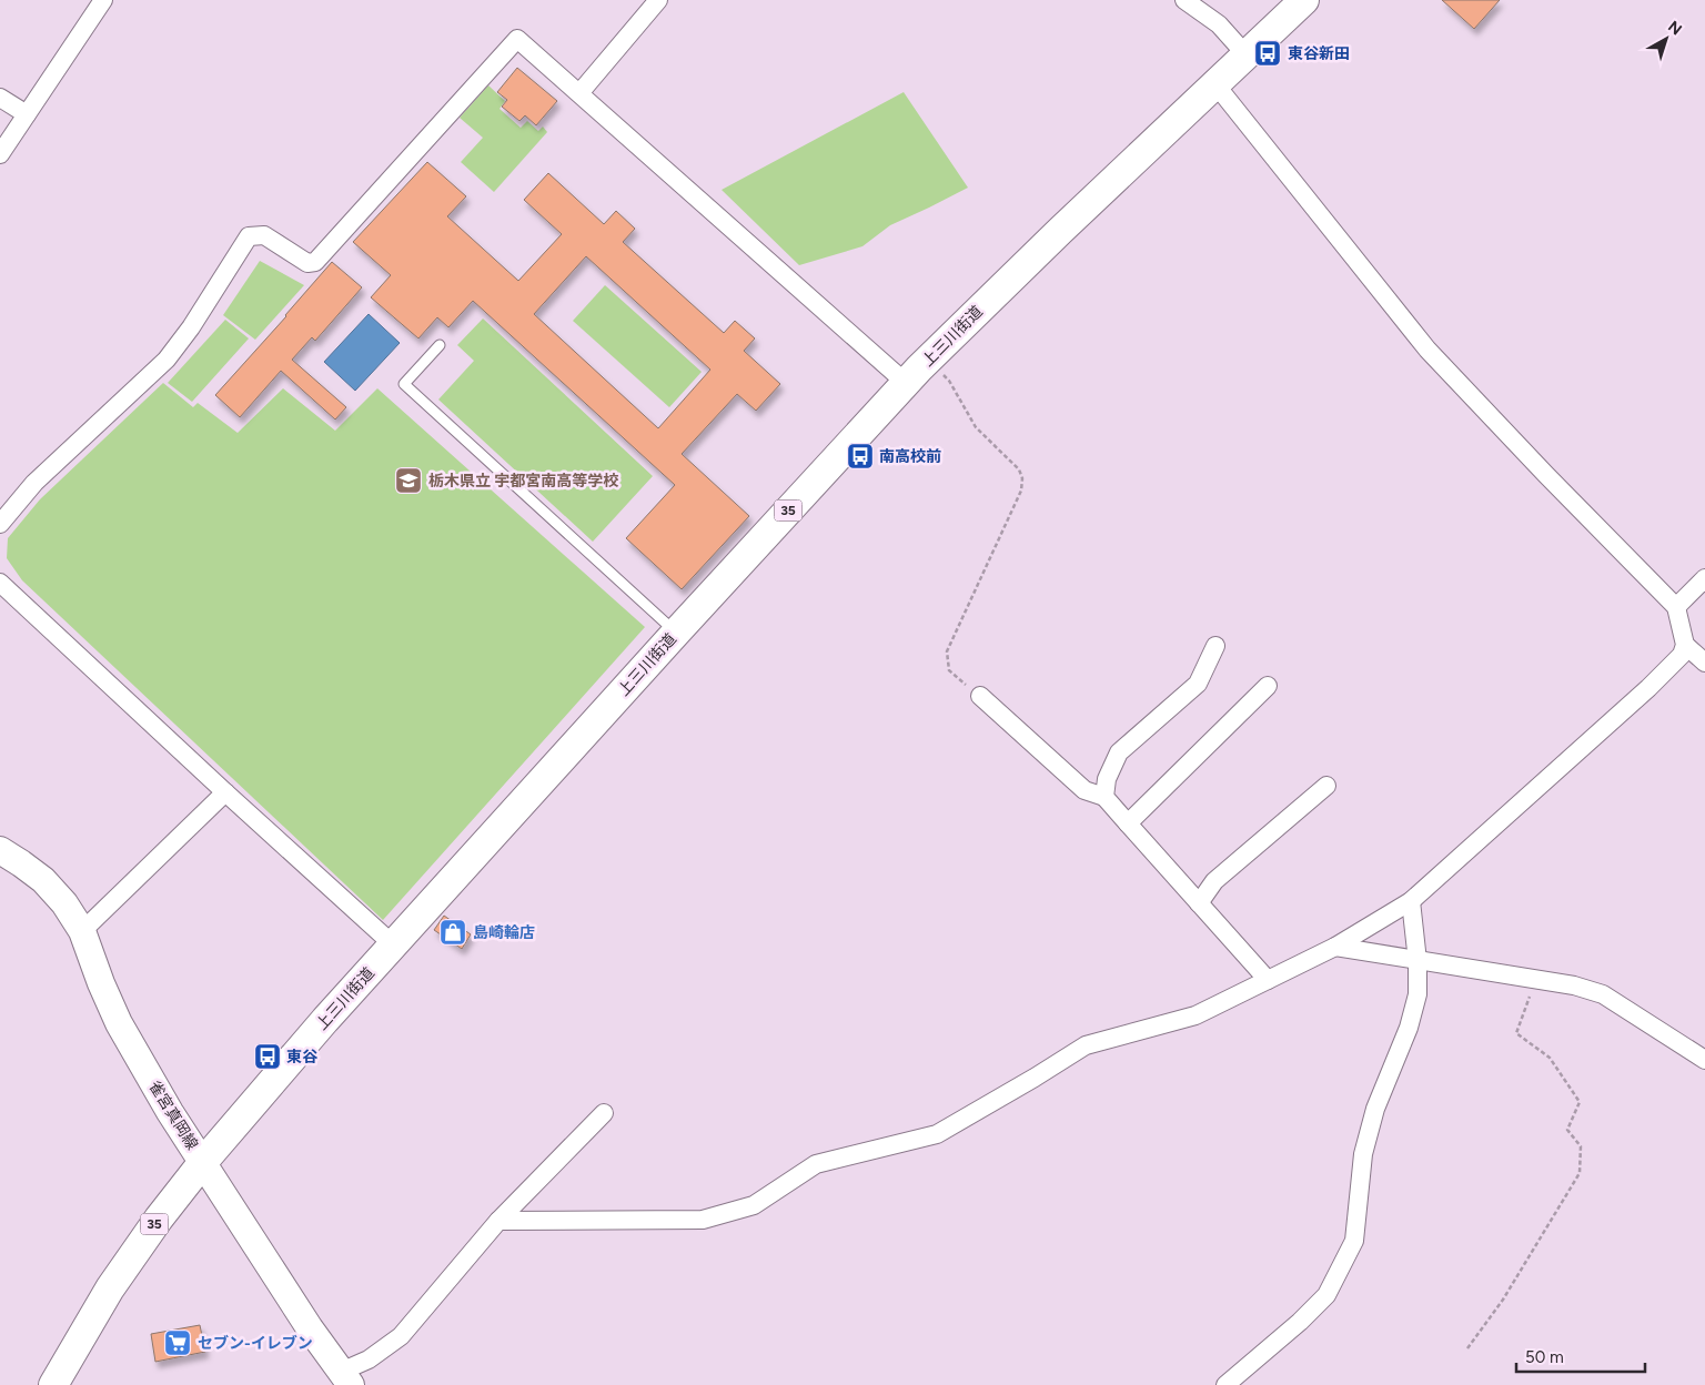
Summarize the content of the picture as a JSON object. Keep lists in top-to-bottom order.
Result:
{
  "streets": {
    "main road": ["上三川街道", "35", "雀宮真岡線"]
  },
  "crossings": [
    ["上三川街道", "雀宮真岡線"]
  ],
  "places": {
    "bus stop": ["東谷新田", "南高校前", "東谷"],
    "school or university": ["栃木県立 宇都宮南高等学校"],
    "shop": ["島崎輪店"],
    "supermarket": ["セブン-イレブン"]
  },
  "scale_bar": "50 m",
  "north": "top right"
}
